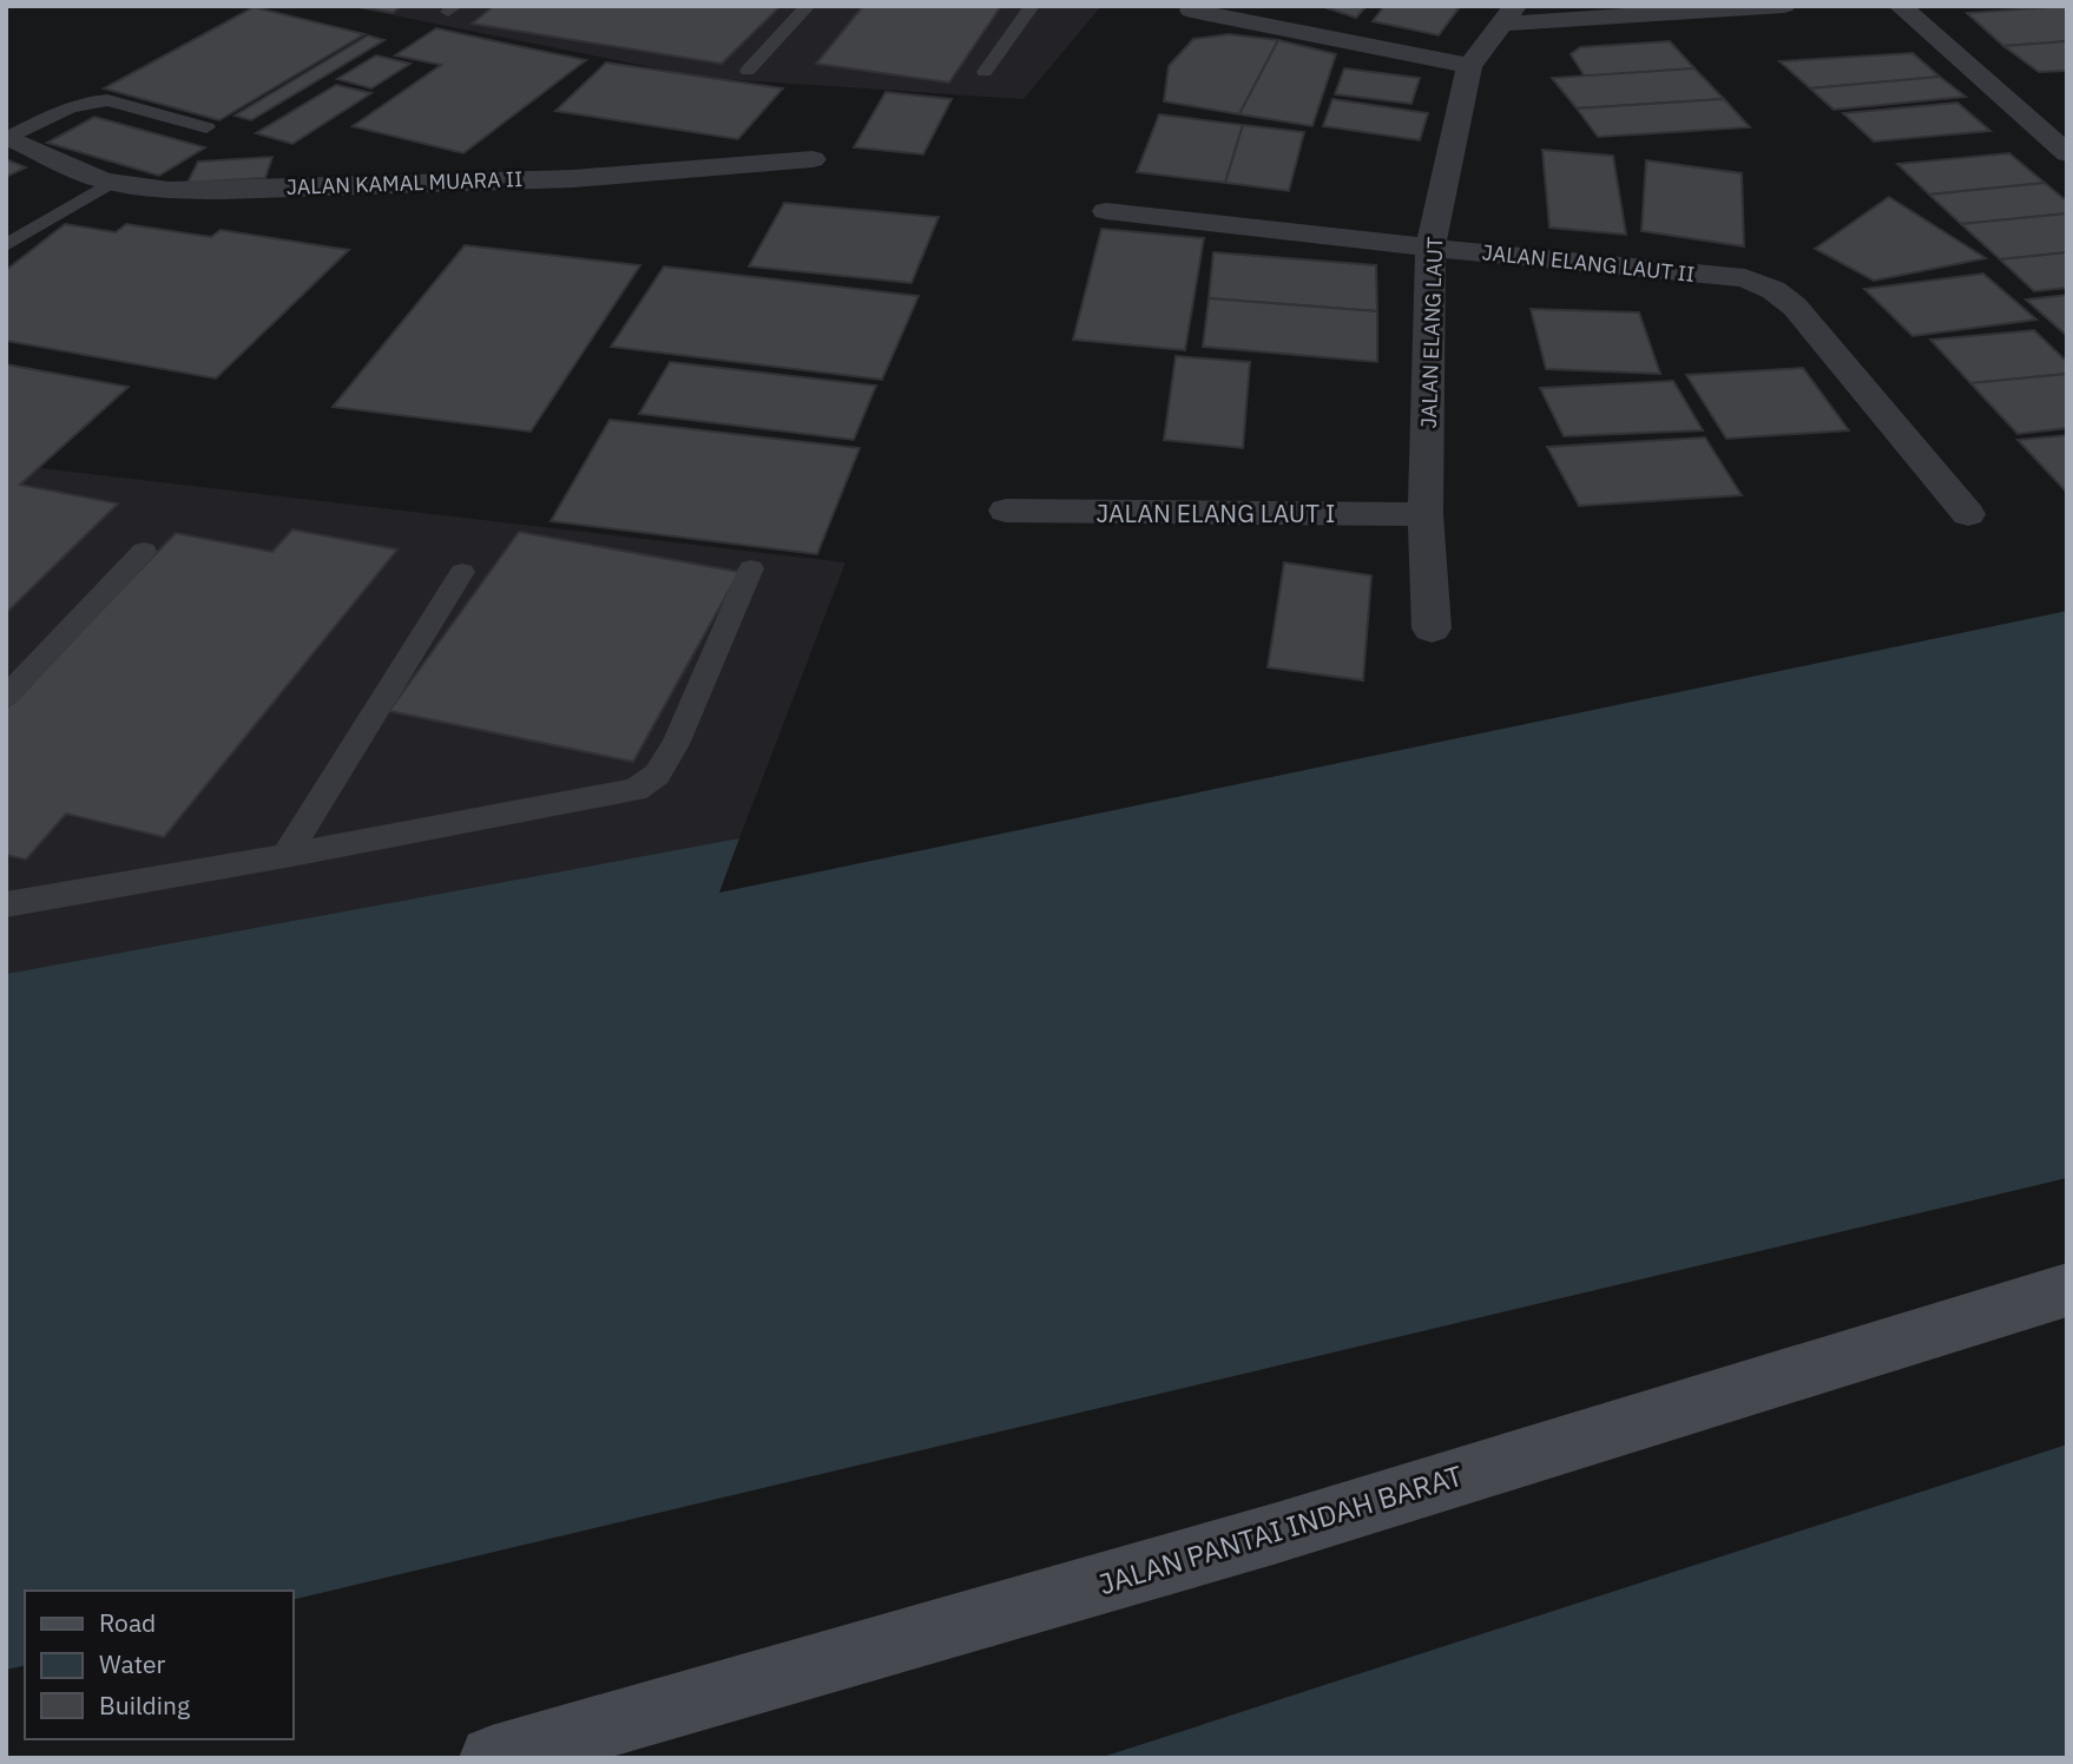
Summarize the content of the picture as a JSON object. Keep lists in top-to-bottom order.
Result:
{
  "streets": {
    "main road": ["JALAN PANTAI INDAH BARAT"],
    "street": [
      "JALAN KAMAL MUARA II",
      "JALAN ELANG LAUT II",
      "JALAN ELANG LAUT",
      "JALAN ELANG LAUT I"
    ]
  },
  "crossings": [
    ["JALAN ELANG LAUT II", "JALAN ELANG LAUT"],
    ["JALAN ELANG LAUT", "JALAN ELANG LAUT I"]
  ],
  "legend": ["Road", "Water", "Building"]
}
